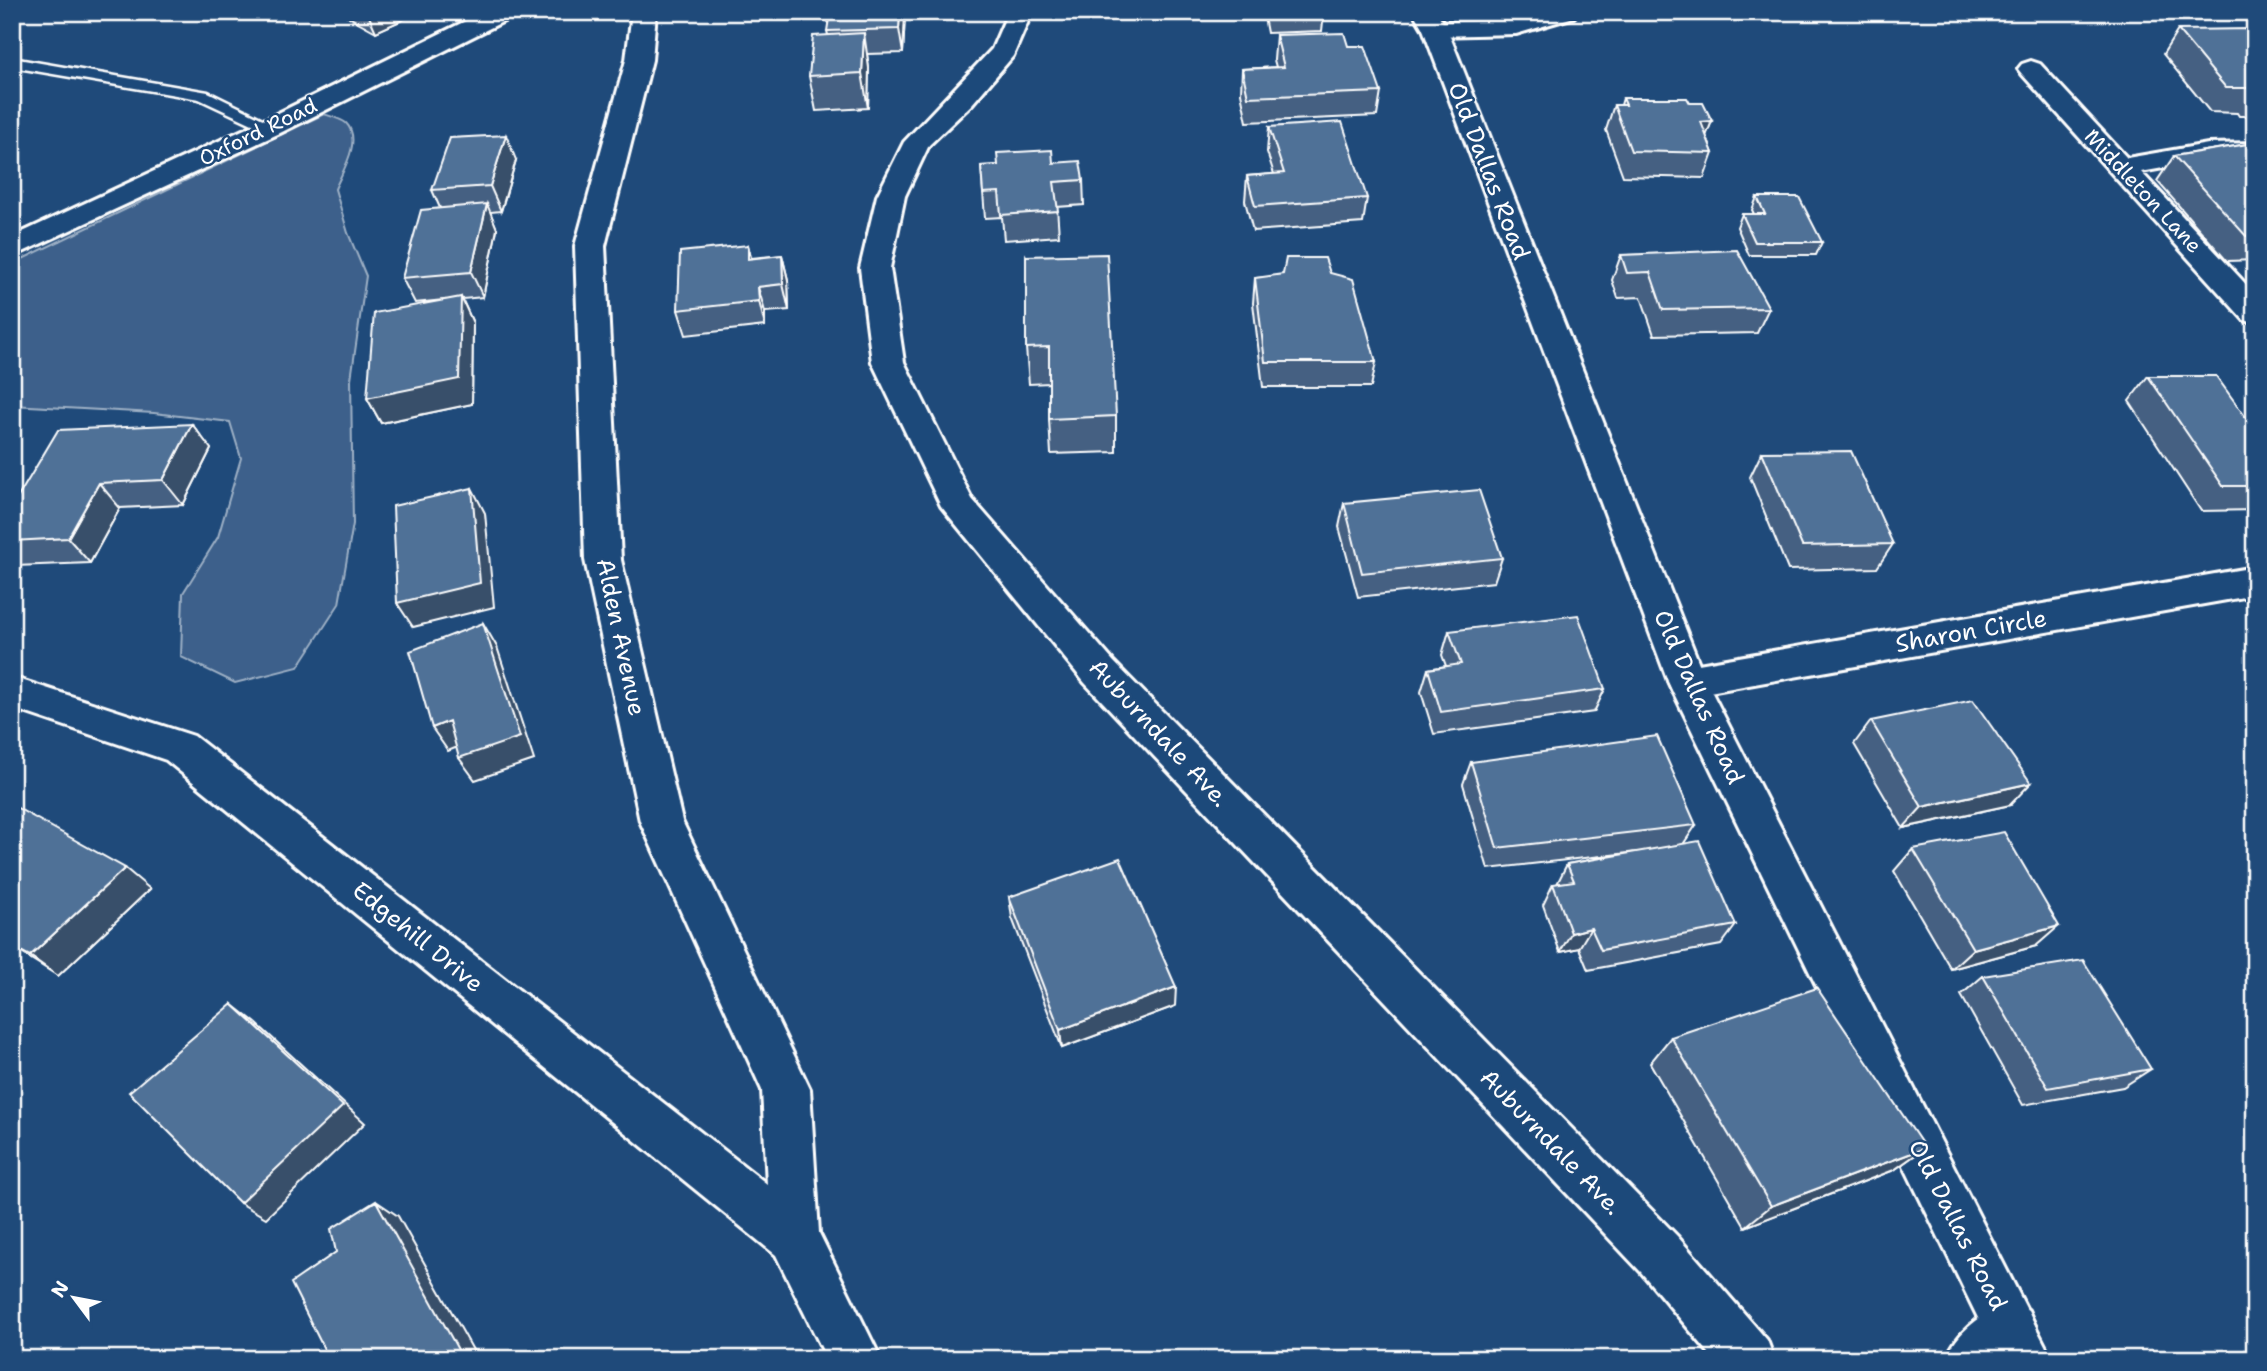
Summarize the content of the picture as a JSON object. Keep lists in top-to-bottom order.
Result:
{
  "streets": {
    "street": [
      "Oxford Road",
      "Old Dallas Road",
      "Middleton Lane",
      "Sharon Circle",
      "Alden Avenue",
      "Auburndale Ave.",
      "Edgehill Drive"
    ]
  },
  "crossings": [
    ["Old Dallas Road", "Sharon Circle"],
    ["Alden Avenue", "Edgehill Drive"]
  ],
  "north": "top left"
}
